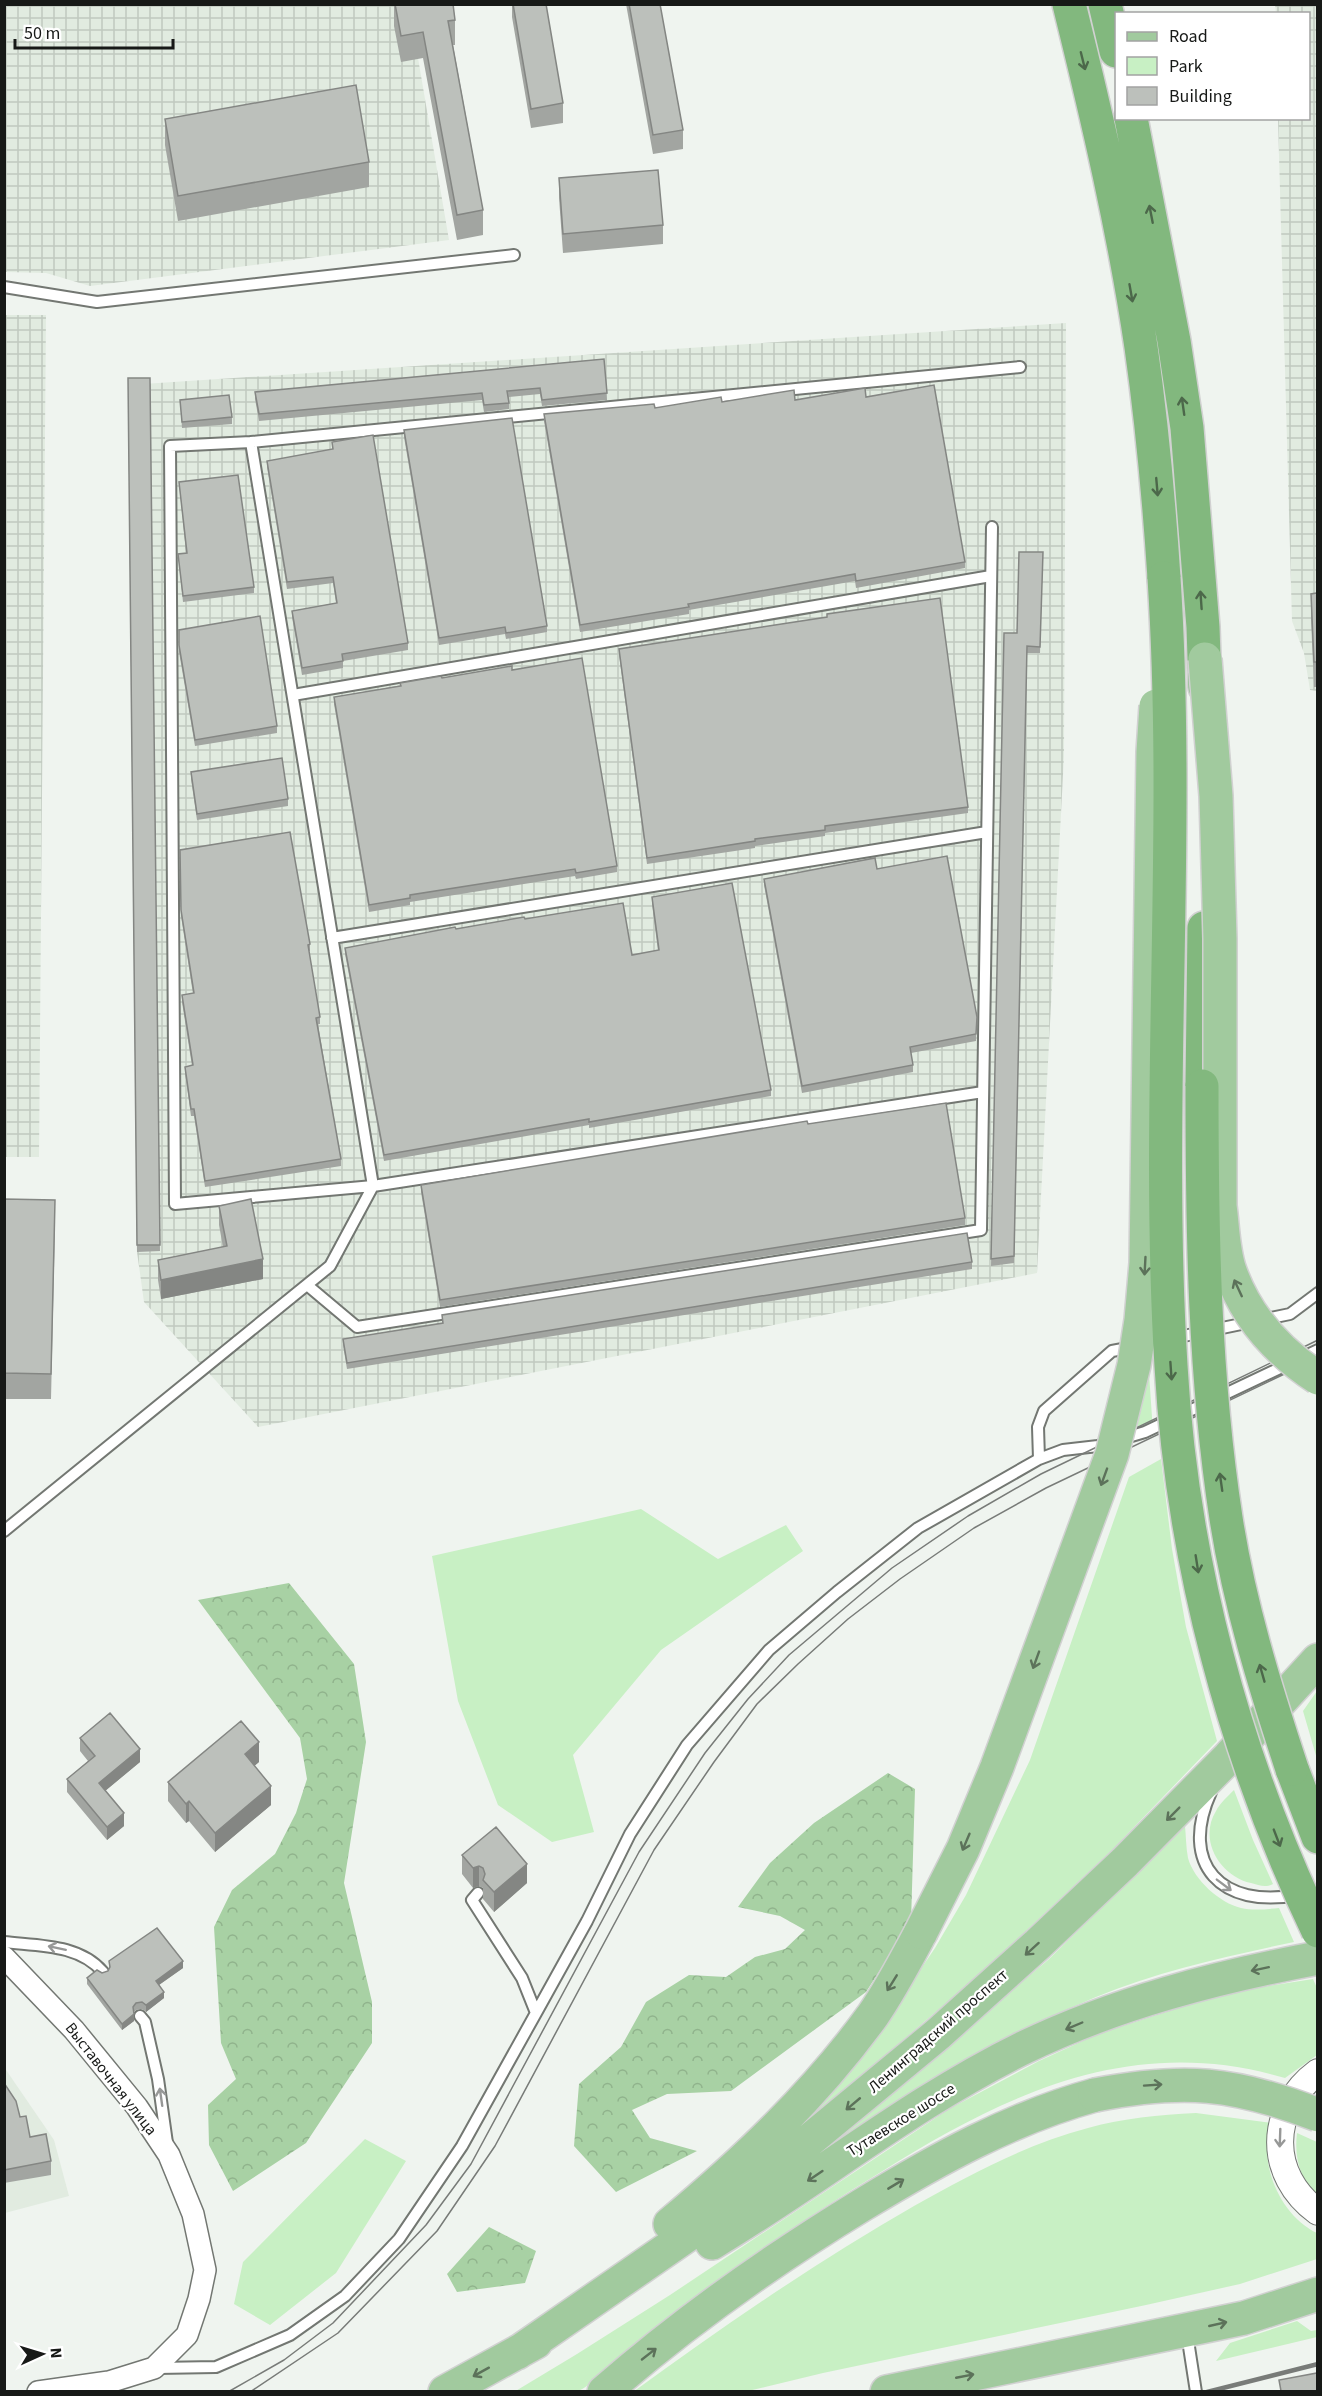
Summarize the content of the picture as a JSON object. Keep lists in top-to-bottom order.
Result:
{
  "streets": {
    "main road": ["Ленинградский проспект", "Тутаевское шоссе"],
    "street": ["Выставочная улица"]
  },
  "crossings": [
    ["Ленинградский проспект", "Тутаевское шоссе"]
  ],
  "legend": ["Road", "Park", "Building"],
  "scale_bar": "50 m",
  "north": "right"
}
